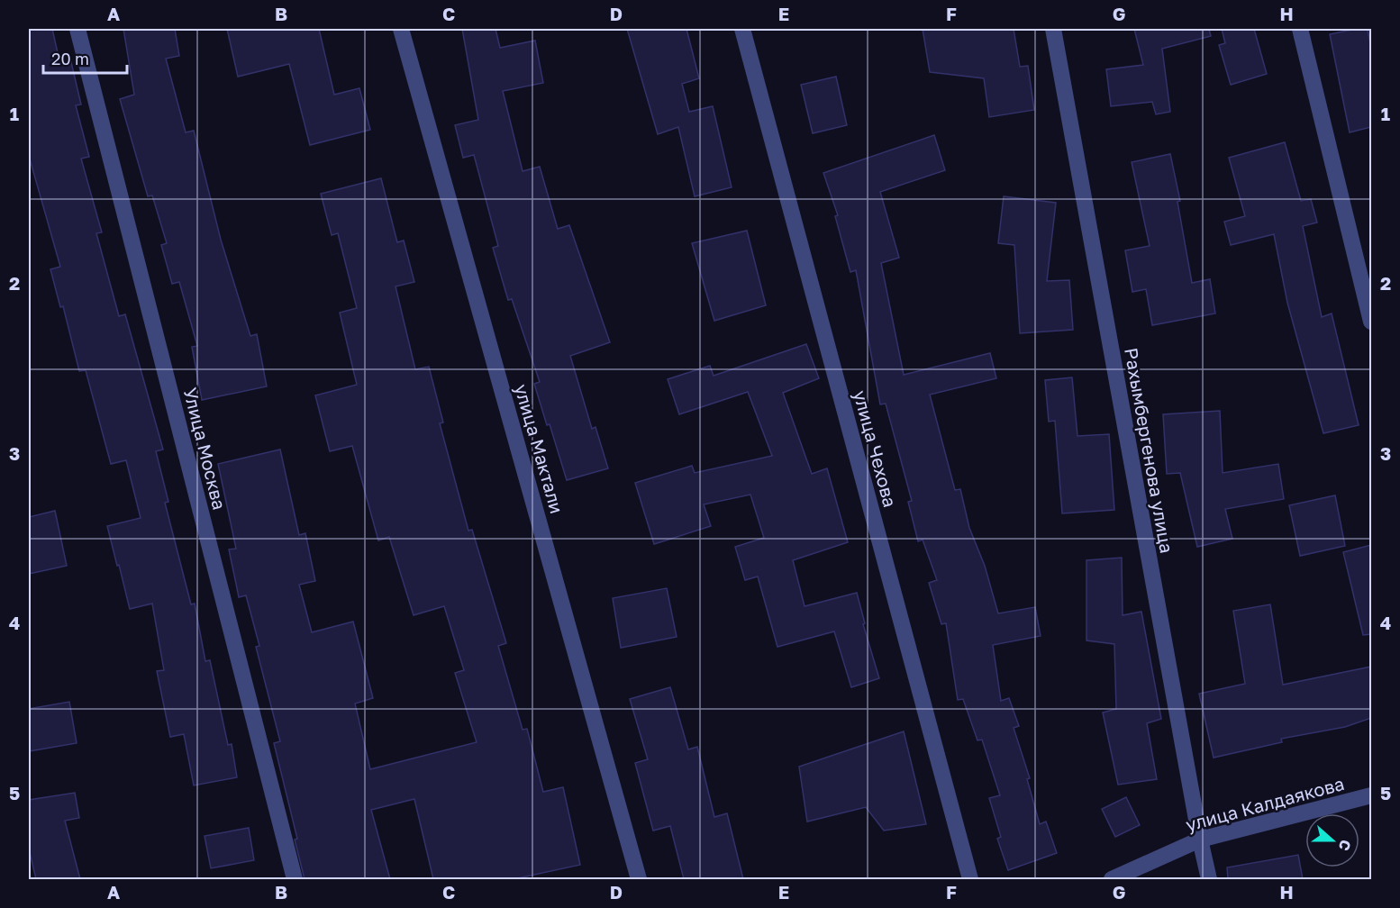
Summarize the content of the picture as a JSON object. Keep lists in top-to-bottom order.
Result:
{
  "streets": {
    "street": [
      "Улица Москва",
      "улица Мактали",
      "улица Чехова",
      "Рахымбергенова улица",
      "улица Калдаякова"
    ]
  },
  "crossings": [
    ["Рахымбергенова улица", "улица Калдаякова"]
  ],
  "scale_bar": "20 m",
  "north": "right",
  "grid": {
    "columns": [
      "A",
      "B",
      "C",
      "D",
      "E",
      "F",
      "G",
      "H"
    ],
    "rows": [
      "1",
      "2",
      "3",
      "4",
      "5"
    ]
  }
}
